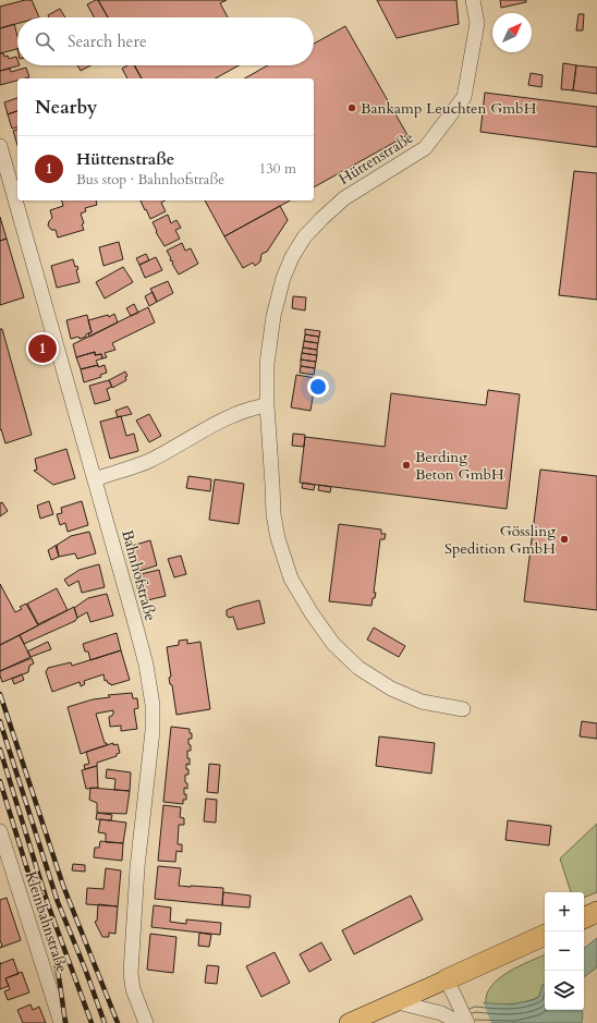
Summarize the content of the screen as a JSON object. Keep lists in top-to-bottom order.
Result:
{
  "streets": {
    "street": ["Hüttenstraße", "Bahnhofstraße", "Kleinbahnstraße"]
  },
  "places": ["Bankamp Leuchten GmbH", "Berding Beton GmbH", "Gössling Spedition GmbH"],
  "north": "top right",
  "page": {
    "search": "Search here",
    "heading": "Nearby",
    "list": [
      {
        "mark": "1",
        "name": "Hüttenstraße",
        "note": "Bus stop · Bahnhofstraße",
        "value": "130 m"
      }
    ],
    "pins": "1",
    "map_buttons": ["+", "−"]
  }
}
